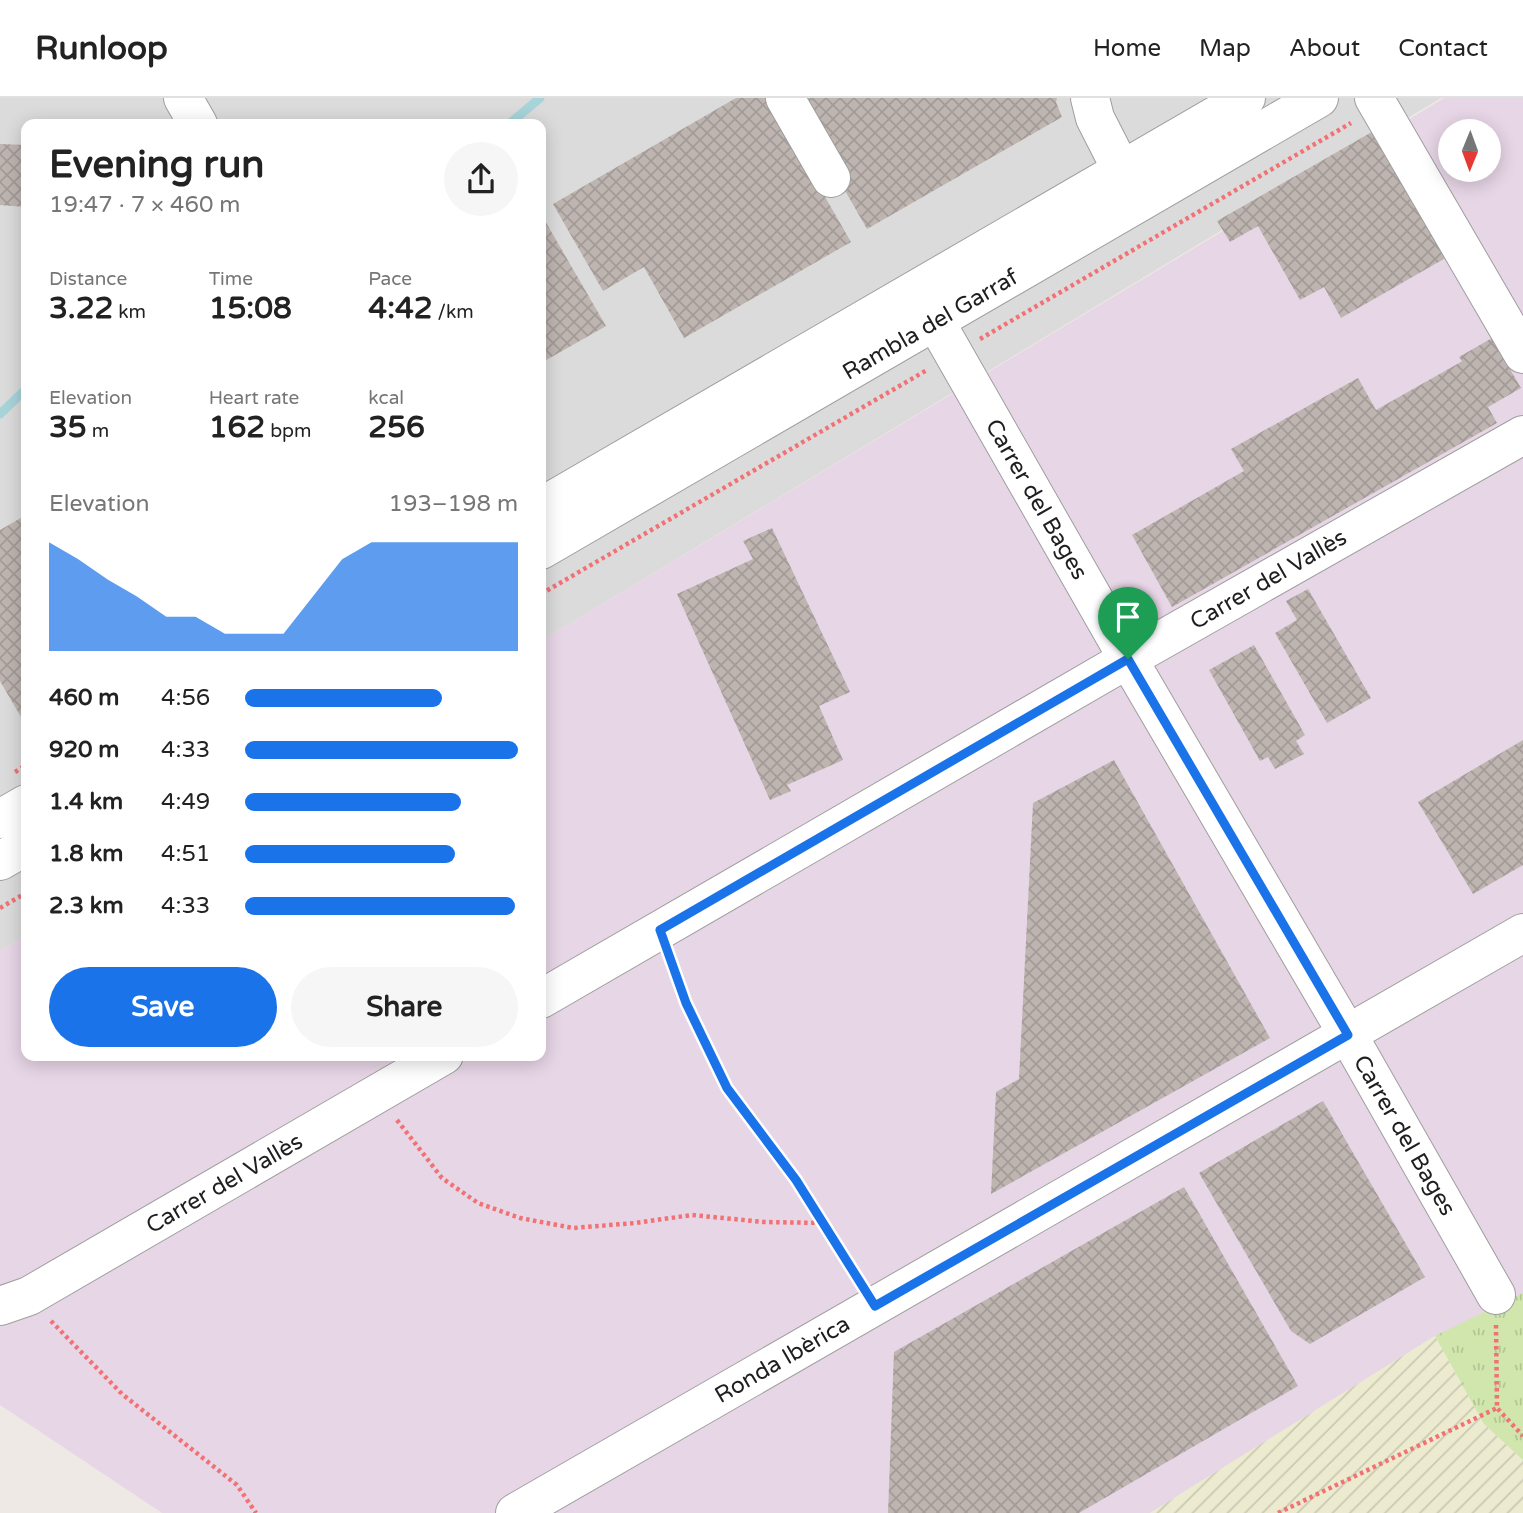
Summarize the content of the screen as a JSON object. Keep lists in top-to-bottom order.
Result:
{
  "streets": {
    "street": [
      "Rambla del Garraf",
      "Carrer del Bages",
      "Carrer del Vallès",
      "Ronda Ibèrica"
    ]
  },
  "crossings": [
    ["Rambla del Garraf", "Carrer del Bages"],
    ["Carrer del Bages", "Carrer del Vallès"],
    ["Carrer del Bages", "Ronda Ibèrica"]
  ],
  "north": "bottom",
  "page": {
    "header": "Runloop",
    "nav": [
      "Home",
      "Map",
      "About",
      "Contact"
    ],
    "heading": ["Evening run", "19:47 · 7 × 460 m"],
    "stats": [
      ["Distance", "3.22 km"],
      ["Time", "15:08"],
      ["Pace", "4:42 /km"],
      ["Elevation", "35 m"],
      ["Heart rate", "162 bpm"],
      ["kcal", "256"]
    ],
    "chart": ["Elevation", "193–198 m"],
    "list": [
      {
        "name": "460 m",
        "note": "4:56"
      },
      {
        "name": "920 m",
        "note": "4:33"
      },
      {
        "name": "1.4 km",
        "note": "4:49"
      },
      {
        "name": "1.8 km",
        "note": "4:51"
      },
      {
        "name": "2.3 km",
        "note": "4:33"
      }
    ],
    "buttons": ["Save", "Share"]
  }
}
